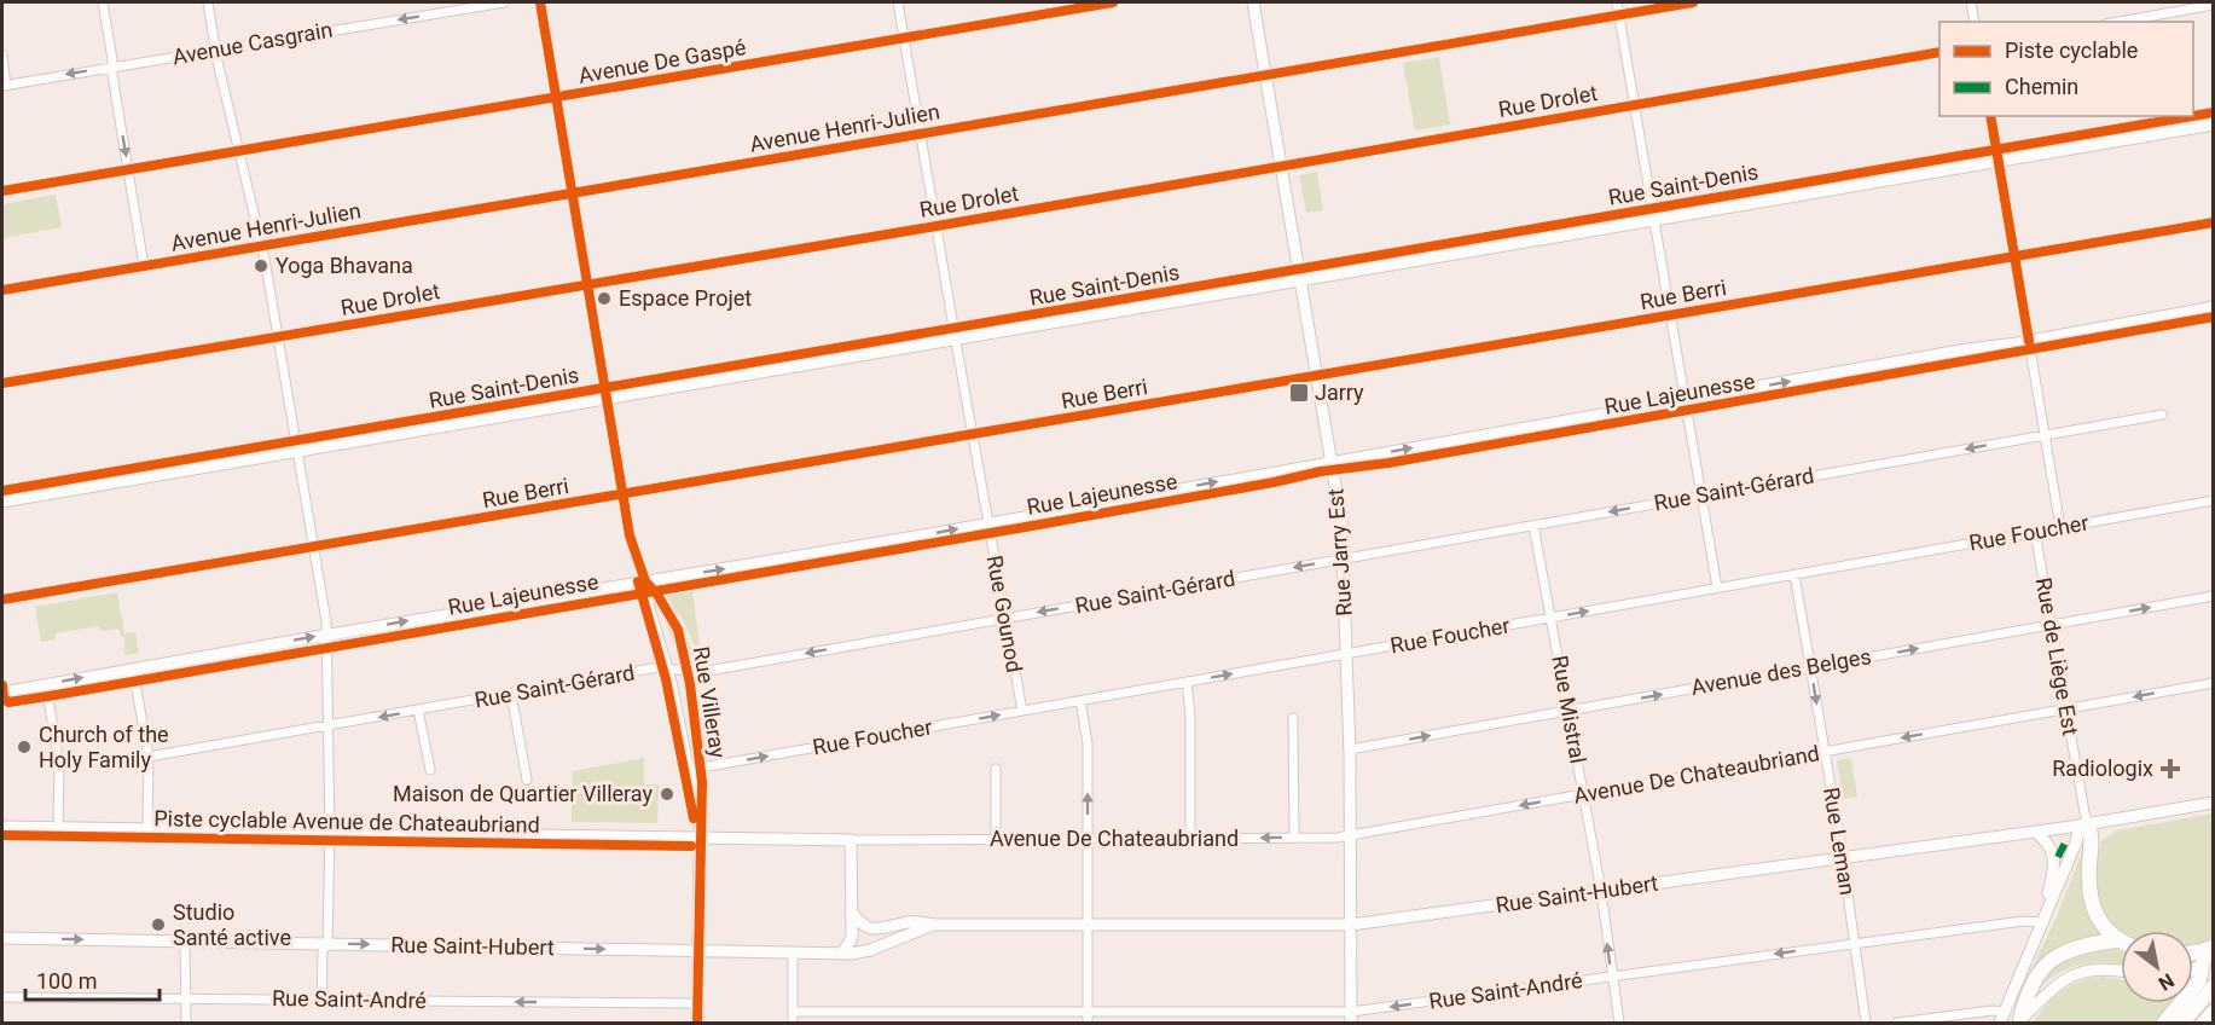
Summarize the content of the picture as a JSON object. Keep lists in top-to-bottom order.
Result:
{
  "streets": {
    "main road": [
      "Rue Saint-Denis",
      "Rue Lajeunesse",
      "Rue Jarry Est",
      "Rue de Liège Est",
      "Rue Villeray",
      "Avenue De Chateaubriand",
      "Rue Saint-Hubert"
    ],
    "street": [
      "Avenue Casgrain",
      "Avenue De Gaspé",
      "Rue Drolet",
      "Avenue Henri-Julien",
      "Rue Berri",
      "Rue Saint-Gérard",
      "Rue Foucher",
      "Rue Gounod",
      "Avenue des Belges",
      "Rue Mistral",
      "Rue Leman",
      "Rue Saint-André"
    ],
    "cycle path": ["Piste cyclable Avenue de Chateaubriand"]
  },
  "crossings": [
    ["Avenue De Gaspé", "Rue Gounod"],
    ["Avenue De Gaspé", "Rue Villeray"],
    ["Rue Drolet", "Rue Jarry Est"],
    ["Rue Drolet", "Rue Gounod"],
    ["Rue Drolet", "Rue Villeray"],
    ["Avenue Henri-Julien", "Rue Jarry Est"],
    ["Avenue Henri-Julien", "Rue Gounod"],
    ["Avenue Henri-Julien", "Rue Villeray"],
    ["Rue Saint-Denis", "Rue Jarry Est"],
    ["Rue Saint-Denis", "Rue Gounod"],
    ["Rue Saint-Denis", "Rue Villeray"],
    ["Rue Berri", "Rue Jarry Est"],
    ["Rue Berri", "Rue Gounod"],
    ["Rue Berri", "Rue Villeray"],
    ["Rue Lajeunesse", "Rue Jarry Est"],
    ["Rue Lajeunesse", "Rue Gounod"],
    ["Rue Lajeunesse", "Rue Villeray"],
    ["Rue Saint-Gérard", "Rue Jarry Est"],
    ["Rue Saint-Gérard", "Rue Gounod"],
    ["Rue Saint-Gérard", "Rue Villeray"],
    ["Rue Saint-Gérard", "Rue Mistral"],
    ["Rue Foucher", "Rue Jarry Est"],
    ["Rue Foucher", "Rue Gounod"],
    ["Rue Foucher", "Rue de Liège Est"],
    ["Rue Foucher", "Rue Villeray"],
    ["Rue Foucher", "Rue Mistral"],
    ["Rue Foucher", "Rue Leman"],
    ["Rue Jarry Est", "Avenue des Belges"],
    ["Rue Jarry Est", "Avenue De Chateaubriand"],
    ["Rue Jarry Est", "Rue Saint-Hubert"],
    ["Rue Jarry Est", "Rue Saint-André"],
    ["Rue de Liège Est", "Avenue des Belges"],
    ["Rue de Liège Est", "Avenue De Chateaubriand"],
    ["Rue de Liège Est", "Rue Saint-Hubert"],
    ["Rue de Liège Est", "Rue Saint-André"],
    ["Avenue des Belges", "Rue Mistral"],
    ["Avenue des Belges", "Rue Leman"],
    ["Rue Villeray", "Avenue De Chateaubriand"],
    ["Rue Villeray", "Rue Saint-Hubert"],
    ["Rue Villeray", "Rue Saint-André"],
    ["Rue Mistral", "Avenue De Chateaubriand"],
    ["Rue Mistral", "Rue Saint-Hubert"],
    ["Rue Mistral", "Rue Saint-André"],
    ["Avenue De Chateaubriand", "Rue Leman"],
    ["Rue Leman", "Rue Saint-Hubert"],
    ["Rue Leman", "Rue Saint-André"]
  ],
  "one_way": [
    "Avenue Casgrain",
    "Rue Lajeunesse",
    "Rue Saint-Gérard",
    "Rue Foucher",
    "Avenue des Belges",
    "Rue Saint-André"
  ],
  "places": {
    "other": [
      "Yoga Bhavana",
      "Espace Projet",
      "Church of the Holy Family",
      "Maison de Quartier Villeray",
      "Studio Santé active"
    ],
    "transit": ["Jarry"],
    "health": ["Radiologix"]
  },
  "legend": ["Piste cyclable", "Chemin"],
  "scale_bar": "100 m",
  "north": "bottom right"
}
